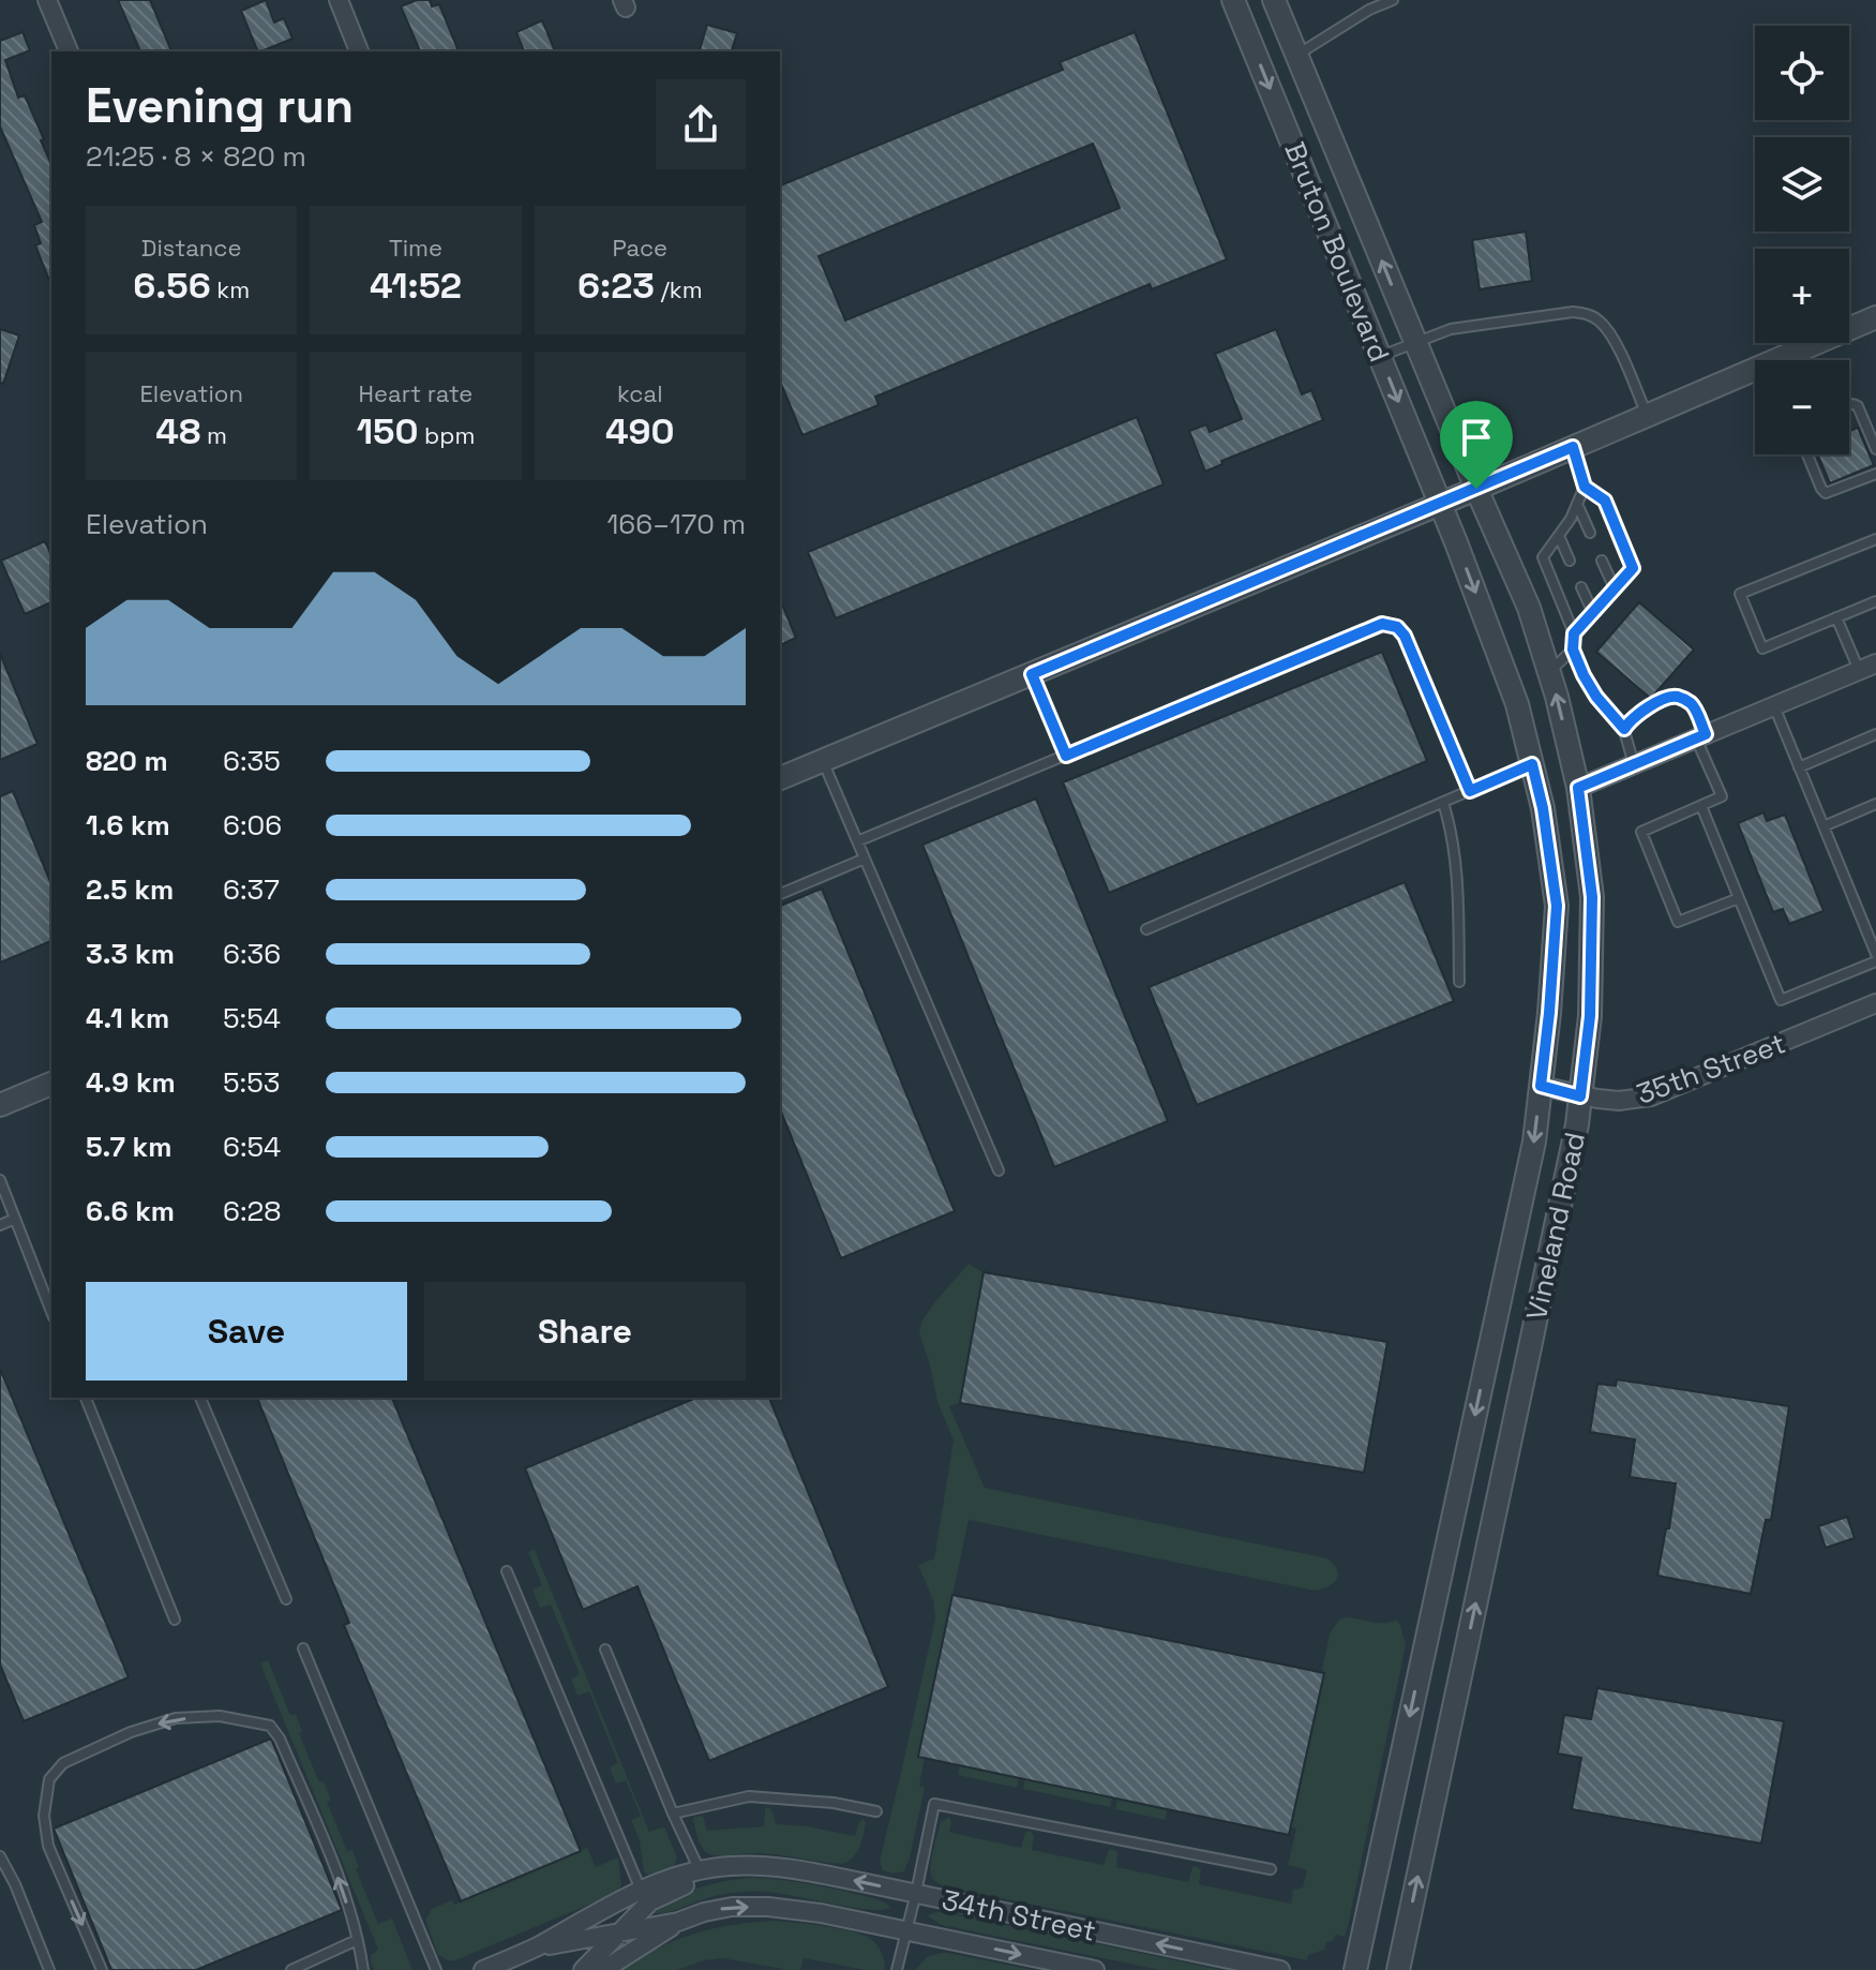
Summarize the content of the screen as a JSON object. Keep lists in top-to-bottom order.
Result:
{
  "streets": {
    "street": [
      "Bruton Boulevard",
      "35th Street",
      "Vineland Road",
      "34th Street"
    ]
  },
  "crossings": [
    ["Bruton Boulevard", "Vineland Road"],
    ["35th Street", "Vineland Road"]
  ],
  "page": {
    "map_buttons": ["+", "−"],
    "heading": ["Evening run", "21:25 · 8 × 820 m"],
    "stats": [
      ["Distance", "6.56 km"],
      ["Time", "41:52"],
      ["Pace", "6:23 /km"],
      ["Elevation", "48 m"],
      ["Heart rate", "150 bpm"],
      ["kcal", "490"]
    ],
    "chart": ["Elevation", "166–170 m"],
    "list": [
      {
        "name": "820 m",
        "note": "6:35"
      },
      {
        "name": "1.6 km",
        "note": "6:06"
      },
      {
        "name": "2.5 km",
        "note": "6:37"
      },
      {
        "name": "3.3 km",
        "note": "6:36"
      },
      {
        "name": "4.1 km",
        "note": "5:54"
      },
      {
        "name": "4.9 km",
        "note": "5:53"
      },
      {
        "name": "5.7 km",
        "note": "6:54"
      },
      {
        "name": "6.6 km",
        "note": "6:28"
      }
    ],
    "buttons": ["Save", "Share"]
  }
}
